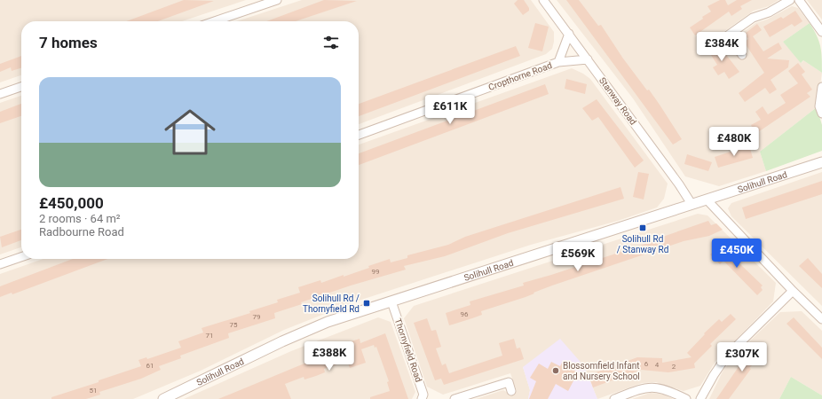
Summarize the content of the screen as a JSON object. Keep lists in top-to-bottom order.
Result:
{
  "streets": {
    "street": [
      "Cropthorne Road",
      "Stanway Road",
      "Solihull Road",
      "Thornyfield Road"
    ]
  },
  "crossings": [
    ["Cropthorne Road", "Stanway Road"],
    ["Stanway Road", "Solihull Road"],
    ["Solihull Road", "Thornyfield Road"]
  ],
  "places": {
    "transit": ["Solihull Rd / Stanway Rd", "Solihull Rd / Thornyfield Rd"],
    "other": ["Blossomfield Infant and Nursery School"]
  },
  "house_numbers": [
    "99",
    "96",
    "79",
    "75",
    "71",
    "6",
    "4",
    "61",
    "2",
    "51"
  ],
  "page": {
    "heading": "7 homes",
    "price": [
      "£384K",
      "£611K",
      "£480K",
      "£450K",
      "£569K",
      "£388K",
      "£307K"
    ],
    "list": [
      {
        "name": "£450,000",
        "note": "2 rooms · 64 m² · Radbourne Road"
      }
    ]
  }
}
